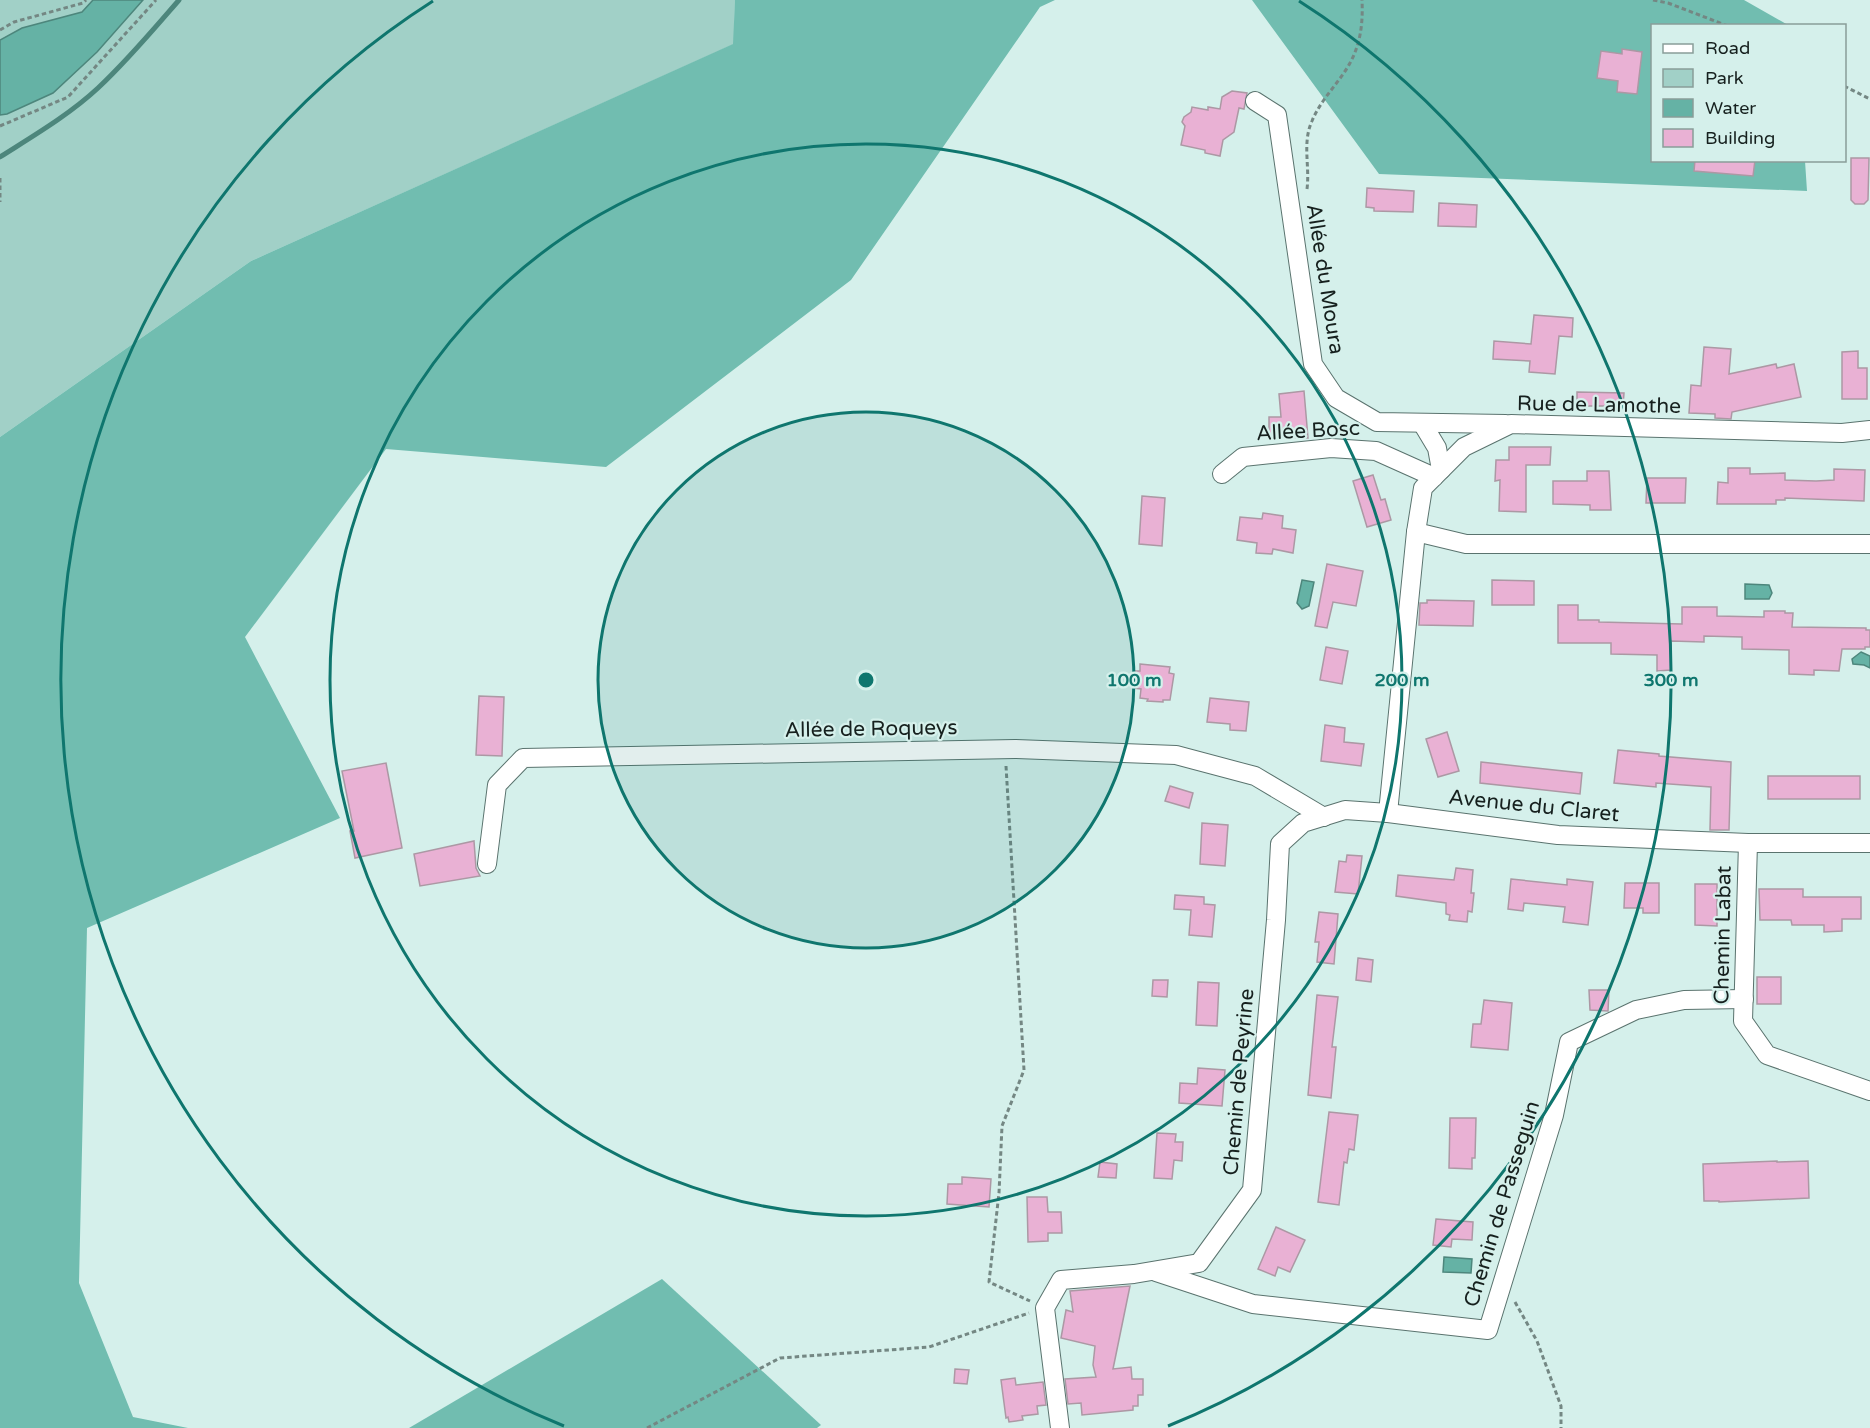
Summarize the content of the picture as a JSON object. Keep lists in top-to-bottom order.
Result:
{
  "streets": {
    "street": [
      "Allée du Moura",
      "Rue de Lamothe",
      "Allée Bosc",
      "Allée de Roqueys",
      "Avenue du Claret",
      "Chemin Labat",
      "Chemin de Peyrine",
      "Chemin de Passeguin"
    ]
  },
  "crossings": [
    ["Allée du Moura", "Rue de Lamothe"],
    ["Rue de Lamothe", "Allée Bosc"],
    ["Rue de Lamothe", "Avenue du Claret"],
    ["Allée de Roqueys", "Avenue du Claret"],
    ["Avenue du Claret", "Chemin Labat"],
    ["Avenue du Claret", "Chemin de Peyrine"],
    ["Chemin Labat", "Chemin de Passeguin"],
    ["Chemin de Peyrine", "Chemin de Passeguin"]
  ],
  "legend": [
    "Road",
    "Park",
    "Water",
    "Building"
  ],
  "rings": ["100 m", "200 m", "300 m"]
}
